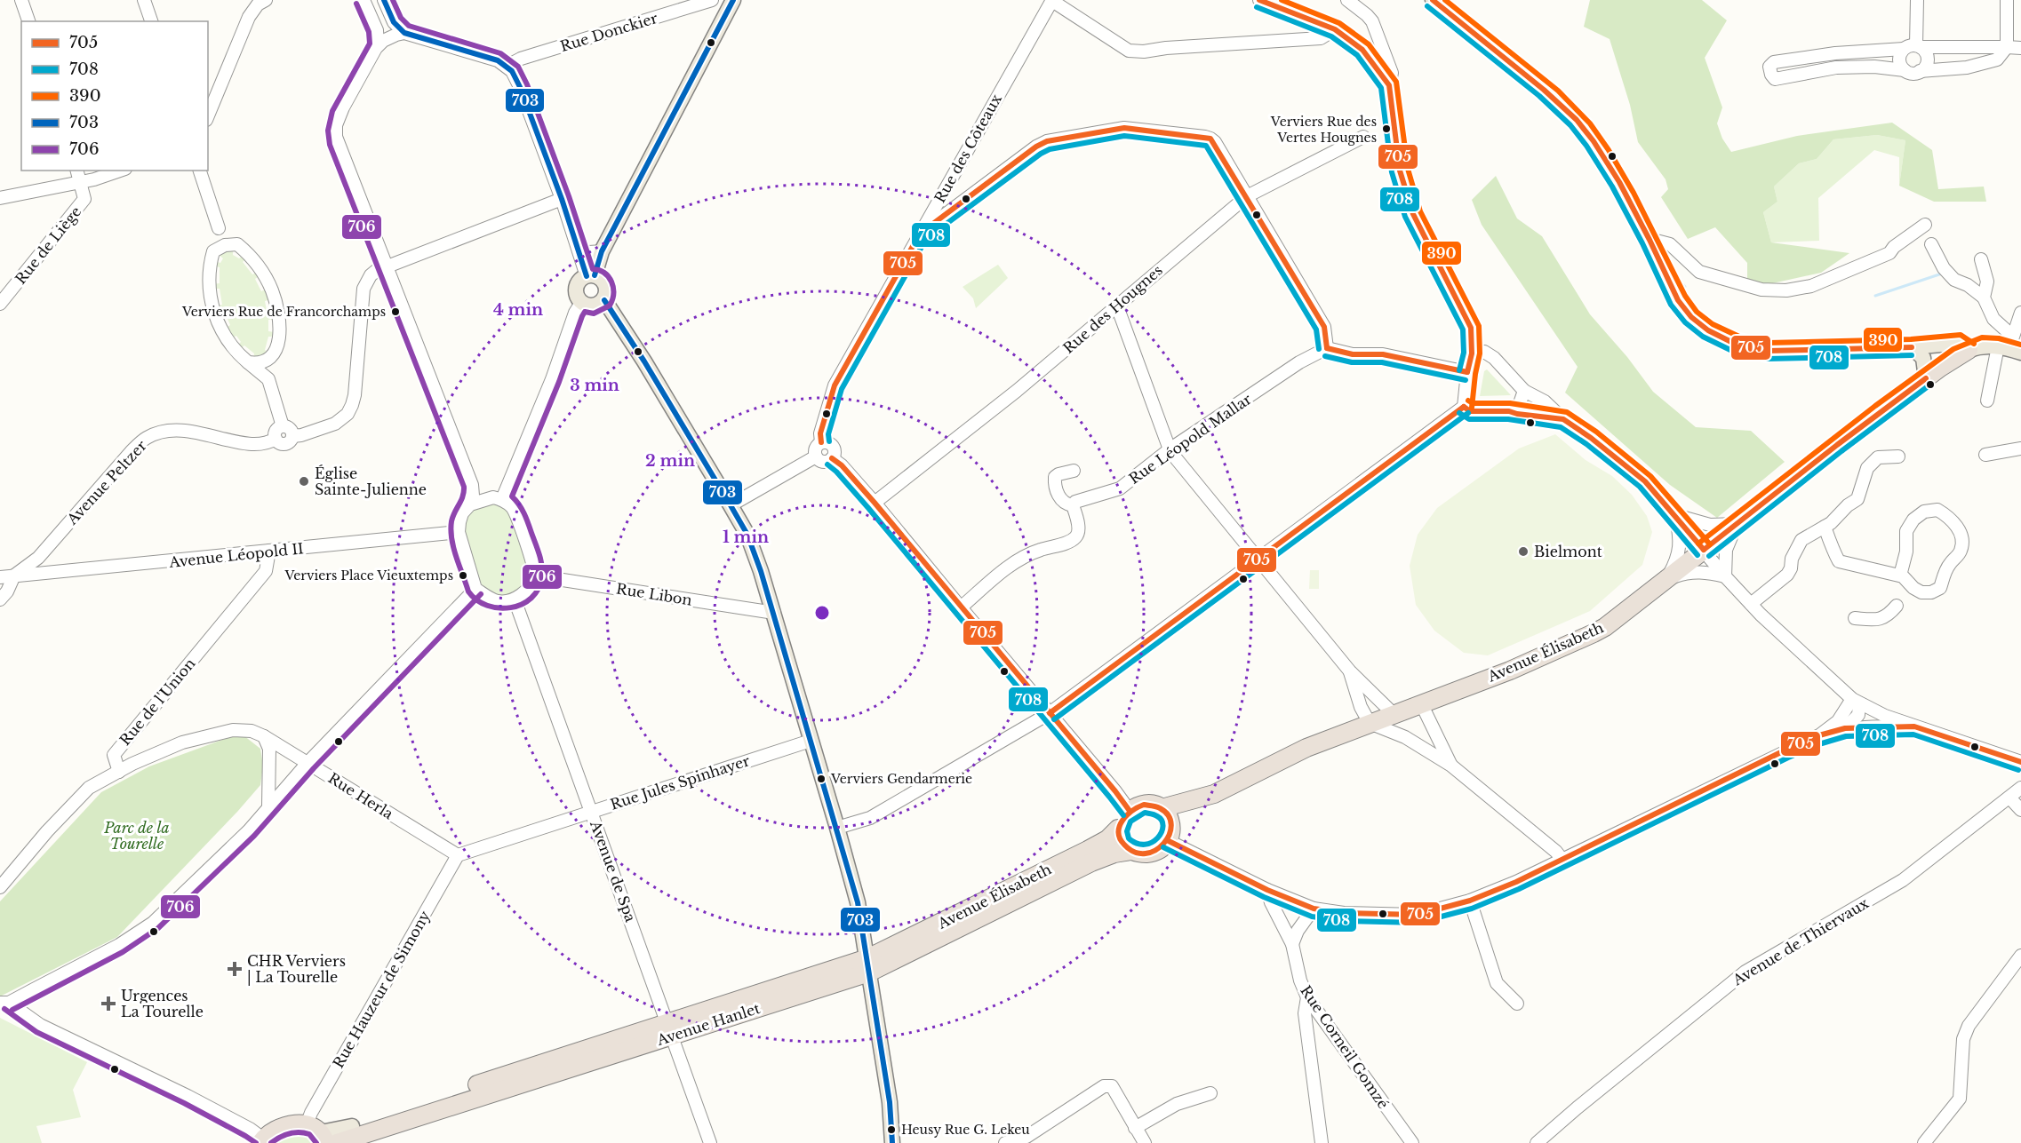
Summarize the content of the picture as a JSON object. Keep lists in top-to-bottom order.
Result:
{
  "streets": {
    "highway": ["Avenue Élisabeth", "Avenue Hanlet"],
    "street": [
      "Rue Donckier",
      "Rue des Côteaux",
      "Rue de Liège",
      "Rue des Hougnes",
      "Rue Léopold Mallar",
      "Avenue Peltzer",
      "Avenue Léopold II",
      "Rue Libon",
      "Rue de l'Union",
      "Rue Jules Spinhayer",
      "Rue Herla",
      "Avenue de Spa",
      "Avenue de Thiervaux",
      "Rue Hauzeur de Simony",
      "Rue Corneil Gomzé"
    ]
  },
  "crossings": [
    ["Avenue Peltzer", "Avenue Léopold II"],
    ["Avenue Léopold II", "Rue Libon"],
    ["Avenue Léopold II", "Rue de l'Union"],
    ["Avenue Léopold II", "Avenue de Spa"],
    ["Rue Libon", "Avenue de Spa"],
    ["Avenue Élisabeth", "Avenue Hanlet"],
    ["Rue de l'Union", "Rue Herla"],
    ["Rue Jules Spinhayer", "Rue Herla"],
    ["Rue Jules Spinhayer", "Avenue de Spa"],
    ["Rue Jules Spinhayer", "Rue Hauzeur de Simony"],
    ["Rue Herla", "Rue Hauzeur de Simony"],
    ["Avenue de Spa", "Avenue Hanlet"],
    ["Rue Hauzeur de Simony", "Avenue Hanlet"]
  ],
  "parks": ["Parc de la Tourelle"],
  "places": {
    "other": [
      "Verviers Rue des Vertes Hougnes",
      "Verviers Rue de Francorchamps",
      "Église Sainte-Julienne",
      "Bielmont",
      "Verviers Place Vieuxtemps",
      "Verviers Gendarmerie",
      "Heusy Rue G. Lekeu"
    ],
    "health": ["CHR Verviers | La Tourelle", "Urgences La Tourelle"]
  },
  "lines": [
    "transit line 705",
    "transit line 390",
    "transit line 703",
    "transit line 706",
    "transit line 708"
  ],
  "legend": [
    "705",
    "708",
    "390",
    "703",
    "706"
  ],
  "rings": [
    "4 min",
    "3 min",
    "2 min",
    "1 min"
  ]
}
